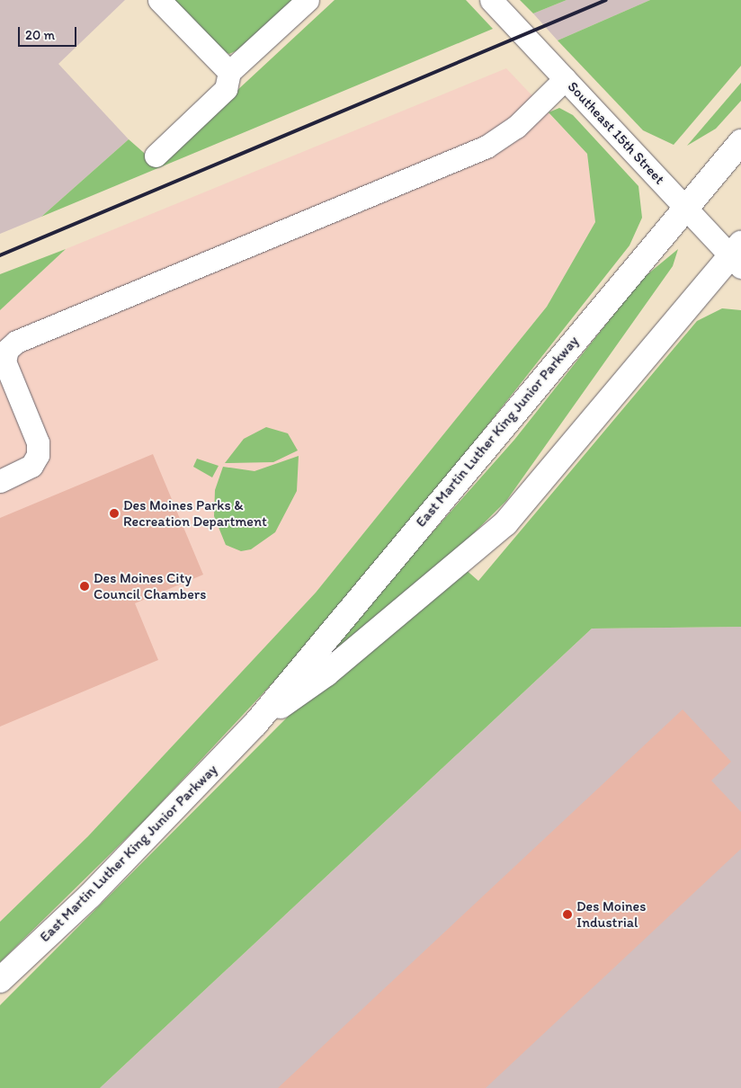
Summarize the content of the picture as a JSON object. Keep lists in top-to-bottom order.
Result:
{
  "streets": {
    "main road": ["East Martin Luther King Junior Parkway"],
    "street": ["Southeast 15th Street"]
  },
  "crossings": [
    ["Southeast 15th Street", "East Martin Luther King Junior Parkway"]
  ],
  "places": ["Des Moines Parks & Recreation Department", "Des Moines City Council Chambers", "Des Moines Industrial"],
  "scale_bar": "20 m"
}
